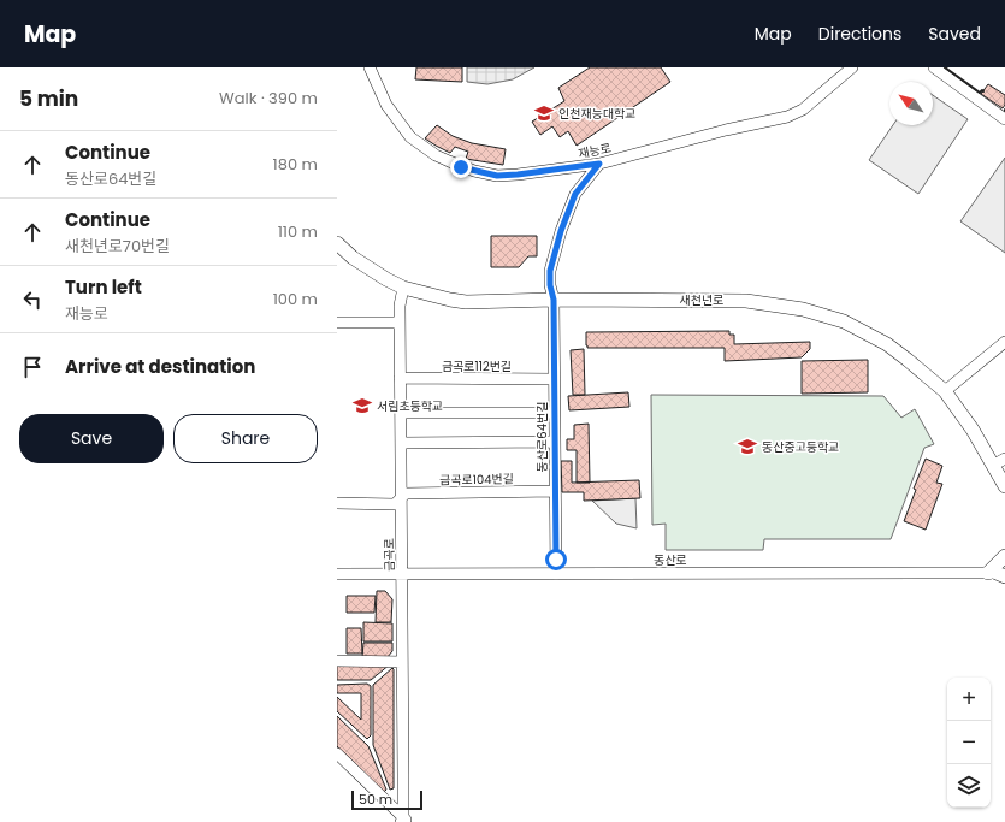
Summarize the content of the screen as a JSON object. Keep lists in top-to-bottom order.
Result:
{
  "streets": {
    "main road": ["새천년로"],
    "street": [
      "재능로",
      "금곡로112번길",
      "동산로64번길",
      "금곡로104번길",
      "금곡로",
      "동산로"
    ]
  },
  "crossings": [
    ["재능로", "동산로64번길"],
    ["새천년로", "동산로64번길"],
    ["새천년로", "금곡로"],
    ["금곡로112번길", "동산로64번길"],
    ["금곡로112번길", "금곡로"],
    ["동산로64번길", "금곡로104번길"],
    ["동산로64번길", "동산로"],
    ["금곡로104번길", "금곡로"],
    ["금곡로", "동산로"]
  ],
  "places": {
    "school or university": ["인천재능대학교", "서림초등학교", "동산중고등학교"]
  },
  "scale_bar": "50 m",
  "north": "top left",
  "page": {
    "header": "Map",
    "nav": ["Map", "Directions", "Saved"],
    "heading": ["5 min", "Walk · 390 m"],
    "list": [
      ["Continue", "동산로64번길", "180 m"],
      ["Continue", "새천년로70번길", "110 m"],
      ["Turn left", "재능로", "100 m"],
      "Arrive at destination"
    ],
    "buttons": ["Save", "Share"],
    "map_buttons": ["+", "−"],
    "scale": "50 m"
  }
}
